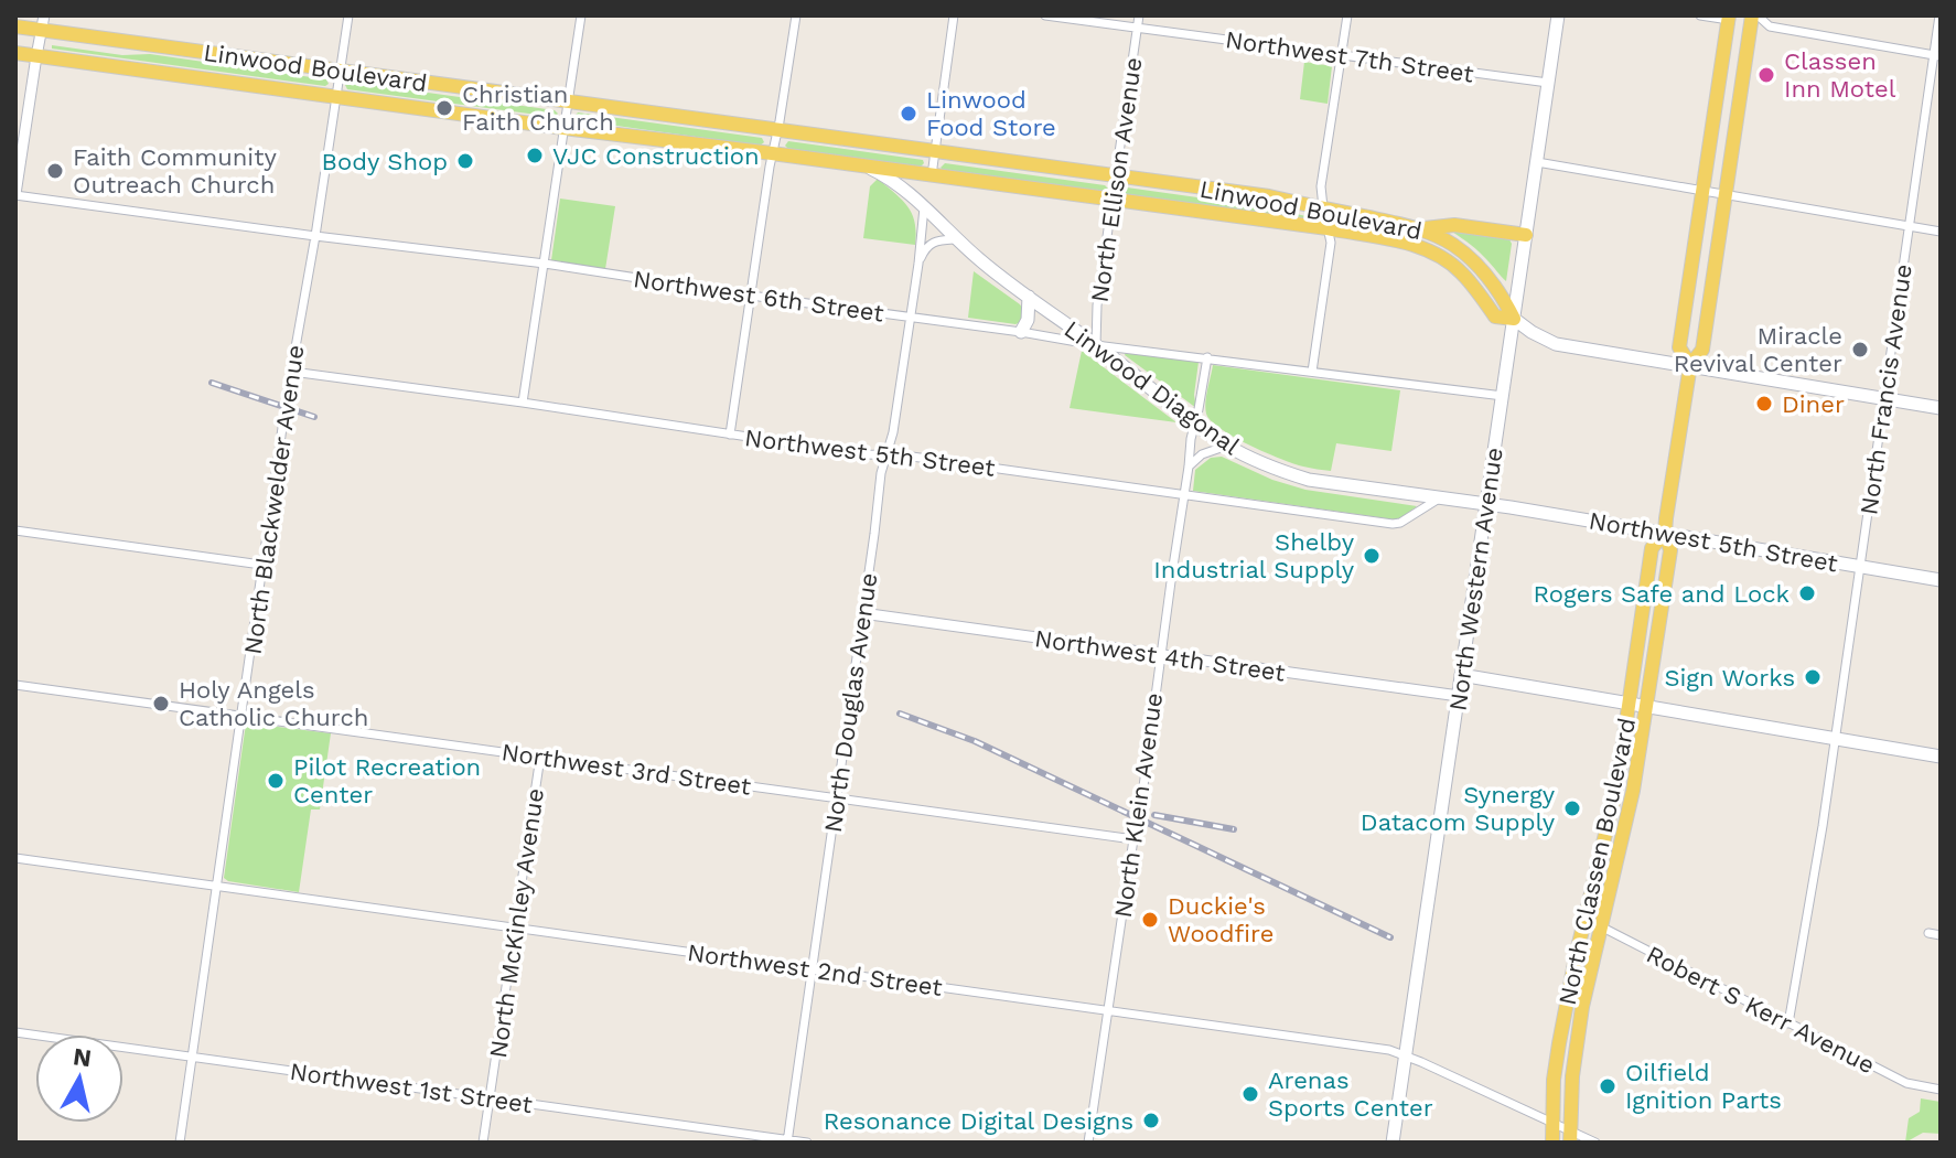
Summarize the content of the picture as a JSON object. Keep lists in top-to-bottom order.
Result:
{
  "streets": {
    "main road": [
      "Linwood Boulevard",
      "Linwood Diagonal",
      "Northwest 5th Street",
      "North Western Avenue",
      "North Classen Boulevard"
    ],
    "street": [
      "Northwest 7th Street",
      "North Ellison Avenue",
      "Northwest 6th Street",
      "North Francis Avenue",
      "North Blackwelder Avenue",
      "Northwest 4th Street",
      "North Douglas Avenue",
      "Northwest 3rd Street",
      "North Klein Avenue",
      "North McKinley Avenue",
      "Northwest 2nd Street",
      "Robert S Kerr Avenue",
      "Northwest 1st Street"
    ]
  },
  "crossings": [
    ["Northwest 7th Street", "North Ellison Avenue"],
    ["Northwest 7th Street", "North Western Avenue"],
    ["Linwood Boulevard", "North Ellison Avenue"],
    ["Linwood Boulevard", "Linwood Diagonal"],
    ["Linwood Boulevard", "North Blackwelder Avenue"],
    ["Linwood Boulevard", "North Western Avenue"],
    ["North Ellison Avenue", "Northwest 6th Street"],
    ["North Ellison Avenue", "Linwood Diagonal"],
    ["Northwest 6th Street", "Linwood Diagonal"],
    ["Northwest 6th Street", "North Blackwelder Avenue"],
    ["Northwest 6th Street", "North Western Avenue"],
    ["Northwest 6th Street", "North Douglas Avenue"],
    ["Northwest 6th Street", "North Klein Avenue"],
    ["Linwood Diagonal", "Northwest 5th Street"],
    ["Linwood Diagonal", "North Western Avenue"],
    ["Linwood Diagonal", "North Douglas Avenue"],
    ["Linwood Diagonal", "North Klein Avenue"],
    ["North Francis Avenue", "Northwest 5th Street"],
    ["North Francis Avenue", "Robert S Kerr Avenue"],
    ["Northwest 5th Street", "North Blackwelder Avenue"],
    ["Northwest 5th Street", "North Western Avenue"],
    ["Northwest 5th Street", "North Douglas Avenue"],
    ["Northwest 5th Street", "North Klein Avenue"],
    ["Northwest 5th Street", "North Classen Boulevard"],
    ["North Blackwelder Avenue", "Northwest 3rd Street"],
    ["North Blackwelder Avenue", "Northwest 2nd Street"],
    ["North Blackwelder Avenue", "Northwest 1st Street"],
    ["North Western Avenue", "Northwest 4th Street"],
    ["North Western Avenue", "Northwest 2nd Street"],
    ["Northwest 4th Street", "North Douglas Avenue"],
    ["Northwest 4th Street", "North Klein Avenue"],
    ["North Douglas Avenue", "Northwest 3rd Street"],
    ["North Douglas Avenue", "Northwest 2nd Street"],
    ["North Douglas Avenue", "Northwest 1st Street"],
    ["Northwest 3rd Street", "North Klein Avenue"],
    ["Northwest 3rd Street", "North McKinley Avenue"],
    ["North Klein Avenue", "Northwest 2nd Street"],
    ["North Classen Boulevard", "Northwest 2nd Street"],
    ["North Classen Boulevard", "Robert S Kerr Avenue"],
    ["North McKinley Avenue", "Northwest 2nd Street"],
    ["North McKinley Avenue", "Northwest 1st Street"]
  ],
  "places": [
    "Classen Inn Motel",
    "Christian Faith Church",
    "Linwood Food Store",
    "VJC Construction",
    "Body Shop",
    "Faith Community Outreach Church",
    "Miracle Revival Center",
    "Diner",
    "Shelby Industrial Supply",
    "Rogers Safe and Lock",
    "Sign Works",
    "Holy Angels Catholic Church",
    "Pilot Recreation Center",
    "Synergy Datacom Supply",
    "Duckie's Woodfire",
    "Oilfield Ignition Parts",
    "Arenas Sports Center",
    "Resonance Digital Designs"
  ],
  "north": "top"
}
